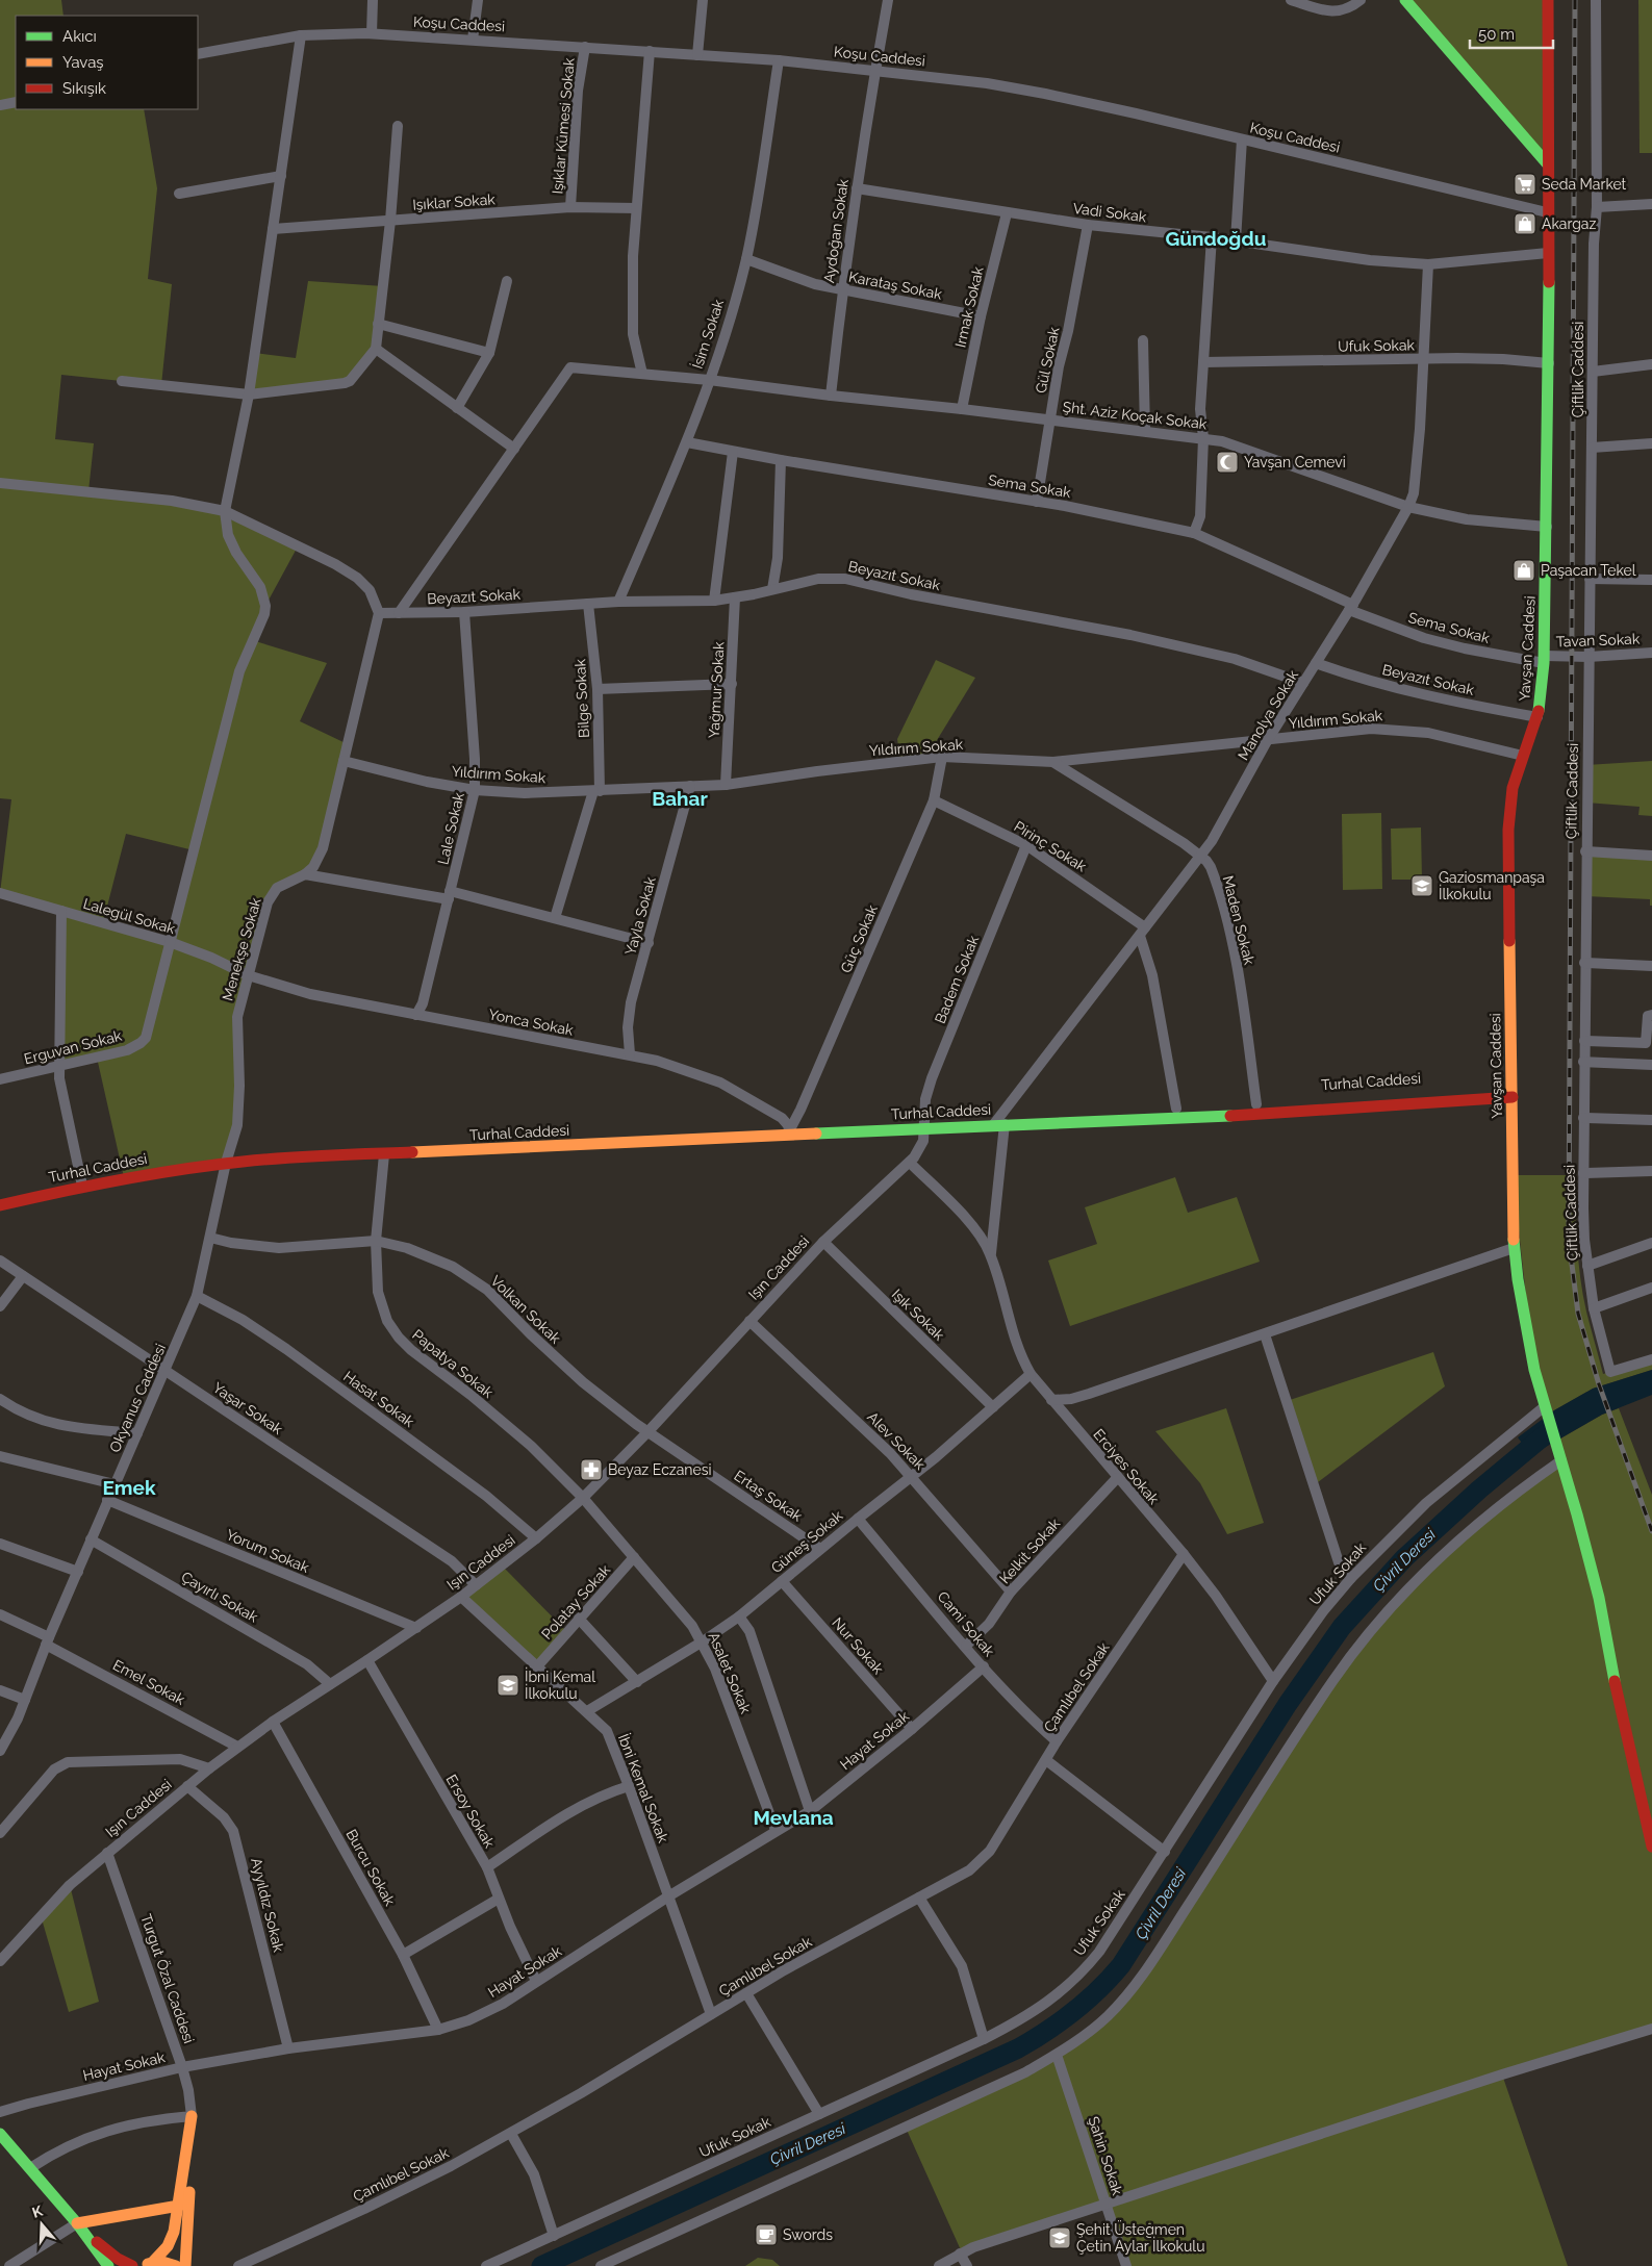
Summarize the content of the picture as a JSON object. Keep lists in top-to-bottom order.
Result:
{
  "streets": {
    "street": [
      "Koşu Caddesi",
      "Işıklar Kümesi Sokak",
      "Işıklar Sokak",
      "Vadi Sokak",
      "Aydoğan Sokak",
      "Karataş Sokak",
      "Irmak Sokak",
      "İsim Sokak",
      "Ufuk Sokak",
      "Gül Sokak",
      "Çiftlik Caddesi",
      "Şht. Aziz Koçak Sokak",
      "Sema Sokak",
      "Beyazıt Sokak",
      "Tavan Sokak",
      "Yavşan Caddesi",
      "Yağmur Sokak",
      "Bilge Sokak",
      "Manolya Sokak",
      "Yıldırım Sokak",
      "Lale Sokak",
      "Pirinç Sokak",
      "Lalegül Sokak",
      "Yayla Sokak",
      "Maden Sokak",
      "Güç Sokak",
      "Menekşe Sokak",
      "Badem Sokak",
      "Yonca Sokak",
      "Erguvan Sokak",
      "Turhal Caddesi",
      "Işın Caddesi",
      "Volkan Sokak",
      "Işık Sokak",
      "Papatya Sokak",
      "Okyanus Caddesi",
      "Hasat Sokak",
      "Yaşar Sokak",
      "Alev Sokak",
      "Erciyes Sokak",
      "Ertaş Sokak",
      "Güneş Sokak",
      "Yorum Sokak",
      "Kelkit Sokak",
      "Çayırlı Sokak",
      "Polatay Sokak",
      "Cami Sokak",
      "Nur Sokak",
      "Asalet Sokak",
      "Emel Sokak",
      "Çamlıbel Sokak",
      "Hayat Sokak",
      "İbni Kemal Sokak",
      "Ersoy Sokak",
      "Burcu Sokak",
      "Ayyıldız Sokak",
      "Turgut Özal Caddesi",
      "Şahin Sokak"
    ]
  },
  "crossings": [
    ["Koşu Caddesi", "Işıklar Kümesi Sokak"],
    ["Koşu Caddesi", "Aydoğan Sokak"],
    ["Koşu Caddesi", "İsim Sokak"],
    ["Koşu Caddesi", "Yavşan Caddesi"],
    ["Işıklar Kümesi Sokak", "Işıklar Sokak"],
    ["Vadi Sokak", "Aydoğan Sokak"],
    ["Vadi Sokak", "Irmak Sokak"],
    ["Vadi Sokak", "Gül Sokak"],
    ["Vadi Sokak", "Yavşan Caddesi"],
    ["Vadi Sokak", "Manolya Sokak"],
    ["Aydoğan Sokak", "Karataş Sokak"],
    ["Aydoğan Sokak", "Şht. Aziz Koçak Sokak"],
    ["Karataş Sokak", "Irmak Sokak"],
    ["Karataş Sokak", "İsim Sokak"],
    ["Irmak Sokak", "Şht. Aziz Koçak Sokak"],
    ["İsim Sokak", "Şht. Aziz Koçak Sokak"],
    ["İsim Sokak", "Sema Sokak"],
    ["İsim Sokak", "Beyazıt Sokak"],
    ["Ufuk Sokak", "Yavşan Caddesi"],
    ["Ufuk Sokak", "Manolya Sokak"],
    ["Ufuk Sokak", "Erciyes Sokak"],
    ["Gül Sokak", "Şht. Aziz Koçak Sokak"],
    ["Gül Sokak", "Sema Sokak"],
    ["Çiftlik Caddesi", "Tavan Sokak"],
    ["Şht. Aziz Koçak Sokak", "Yavşan Caddesi"],
    ["Şht. Aziz Koçak Sokak", "Manolya Sokak"],
    ["Sema Sokak", "Tavan Sokak"],
    ["Sema Sokak", "Yavşan Caddesi"],
    ["Sema Sokak", "Manolya Sokak"],
    ["Beyazıt Sokak", "Yavşan Caddesi"],
    ["Beyazıt Sokak", "Yağmur Sokak"],
    ["Beyazıt Sokak", "Bilge Sokak"],
    ["Beyazıt Sokak", "Manolya Sokak"],
    ["Beyazıt Sokak", "Lale Sokak"],
    ["Tavan Sokak", "Yavşan Caddesi"],
    ["Yavşan Caddesi", "Yıldırım Sokak"],
    ["Yavşan Caddesi", "Turhal Caddesi"],
    ["Yağmur Sokak", "Yıldırım Sokak"],
    ["Bilge Sokak", "Yıldırım Sokak"],
    ["Manolya Sokak", "Yıldırım Sokak"],
    ["Manolya Sokak", "Pirinç Sokak"],
    ["Manolya Sokak", "Maden Sokak"],
    ["Manolya Sokak", "Turhal Caddesi"],
    ["Manolya Sokak", "Erciyes Sokak"],
    ["Yıldırım Sokak", "Lale Sokak"],
    ["Yıldırım Sokak", "Yayla Sokak"],
    ["Yıldırım Sokak", "Maden Sokak"],
    ["Yıldırım Sokak", "Güç Sokak"],
    ["Lale Sokak", "Yonca Sokak"],
    ["Pirinç Sokak", "Güç Sokak"],
    ["Pirinç Sokak", "Badem Sokak"],
    ["Lalegül Sokak", "Menekşe Sokak"],
    ["Lalegül Sokak", "Yonca Sokak"],
    ["Lalegül Sokak", "Erguvan Sokak"],
    ["Yayla Sokak", "Yonca Sokak"],
    ["Maden Sokak", "Turhal Caddesi"],
    ["Güç Sokak", "Yonca Sokak"],
    ["Güç Sokak", "Turhal Caddesi"],
    ["Menekşe Sokak", "Yonca Sokak"],
    ["Menekşe Sokak", "Turhal Caddesi"],
    ["Menekşe Sokak", "Okyanus Caddesi"],
    ["Badem Sokak", "Turhal Caddesi"],
    ["Badem Sokak", "Işın Caddesi"],
    ["Yonca Sokak", "Turhal Caddesi"],
    ["Turhal Caddesi", "Işın Caddesi"],
    ["Turhal Caddesi", "Papatya Sokak"],
    ["Turhal Caddesi", "Okyanus Caddesi"],
    ["Turhal Caddesi", "Erciyes Sokak"],
    ["Işın Caddesi", "Volkan Sokak"],
    ["Işın Caddesi", "Işık Sokak"],
    ["Işın Caddesi", "Papatya Sokak"],
    ["Işın Caddesi", "Hasat Sokak"],
    ["Işın Caddesi", "Yaşar Sokak"],
    ["Işın Caddesi", "Alev Sokak"],
    ["Işın Caddesi", "Erciyes Sokak"],
    ["Işın Caddesi", "Ertaş Sokak"],
    ["Işın Caddesi", "Yorum Sokak"],
    ["Işın Caddesi", "Çayırlı Sokak"],
    ["Işın Caddesi", "Asalet Sokak"],
    ["Işın Caddesi", "Emel Sokak"],
    ["Işın Caddesi", "İbni Kemal Sokak"],
    ["Işın Caddesi", "Ersoy Sokak"],
    ["Işın Caddesi", "Burcu Sokak"],
    ["Işın Caddesi", "Ayyıldız Sokak"],
    ["Işın Caddesi", "Turgut Özal Caddesi"],
    ["Volkan Sokak", "Papatya Sokak"],
    ["Volkan Sokak", "Okyanus Caddesi"],
    ["Volkan Sokak", "Ertaş Sokak"],
    ["Işık Sokak", "Güneş Sokak"],
    ["Papatya Sokak", "Asalet Sokak"],
    ["Okyanus Caddesi", "Hasat Sokak"],
    ["Okyanus Caddesi", "Yaşar Sokak"],
    ["Okyanus Caddesi", "Yorum Sokak"],
    ["Okyanus Caddesi", "Çayırlı Sokak"],
    ["Okyanus Caddesi", "Emel Sokak"],
    ["Alev Sokak", "Güneş Sokak"],
    ["Alev Sokak", "Kelkit Sokak"],
    ["Erciyes Sokak", "Güneş Sokak"],
    ["Erciyes Sokak", "Kelkit Sokak"],
    ["Erciyes Sokak", "Çamlıbel Sokak"],
    ["Ertaş Sokak", "Güneş Sokak"],
    ["Güneş Sokak", "Cami Sokak"],
    ["Güneş Sokak", "Nur Sokak"],
    ["Güneş Sokak", "Asalet Sokak"],
    ["Güneş Sokak", "İbni Kemal Sokak"],
    ["Kelkit Sokak", "Cami Sokak"],
    ["Polatay Sokak", "Asalet Sokak"],
    ["Polatay Sokak", "İbni Kemal Sokak"],
    ["Cami Sokak", "Çamlıbel Sokak"],
    ["Cami Sokak", "Hayat Sokak"],
    ["Nur Sokak", "Hayat Sokak"],
    ["Asalet Sokak", "Hayat Sokak"],
    ["Çamlıbel Sokak", "İbni Kemal Sokak"],
    ["Hayat Sokak", "İbni Kemal Sokak"],
    ["Hayat Sokak", "Ersoy Sokak"],
    ["Hayat Sokak", "Burcu Sokak"],
    ["Hayat Sokak", "Ayyıldız Sokak"],
    ["Hayat Sokak", "Turgut Özal Caddesi"]
  ],
  "districts": [
    "Gündoğdu",
    "Bahar",
    "Emek",
    "Mevlana"
  ],
  "water": ["Çivril Deresi"],
  "places": {
    "supermarket": ["Seda Market"],
    "shop": ["Akargaz", "Paşacan Tekel"],
    "mosque": ["Yavşan Cemevi"],
    "school or university": ["Gaziosmanpaşa İlkokulu", "İbni Kemal İlkokulu", "Şehit Üsteğmen Çetin Aylar İlkokulu"],
    "pharmacy": ["Beyaz Eczanesi"],
    "cafe": ["Swords"]
  },
  "legend": ["Akıcı", "Yavaş", "Sıkışık"],
  "scale_bar": "50 m",
  "north": "top"
}
